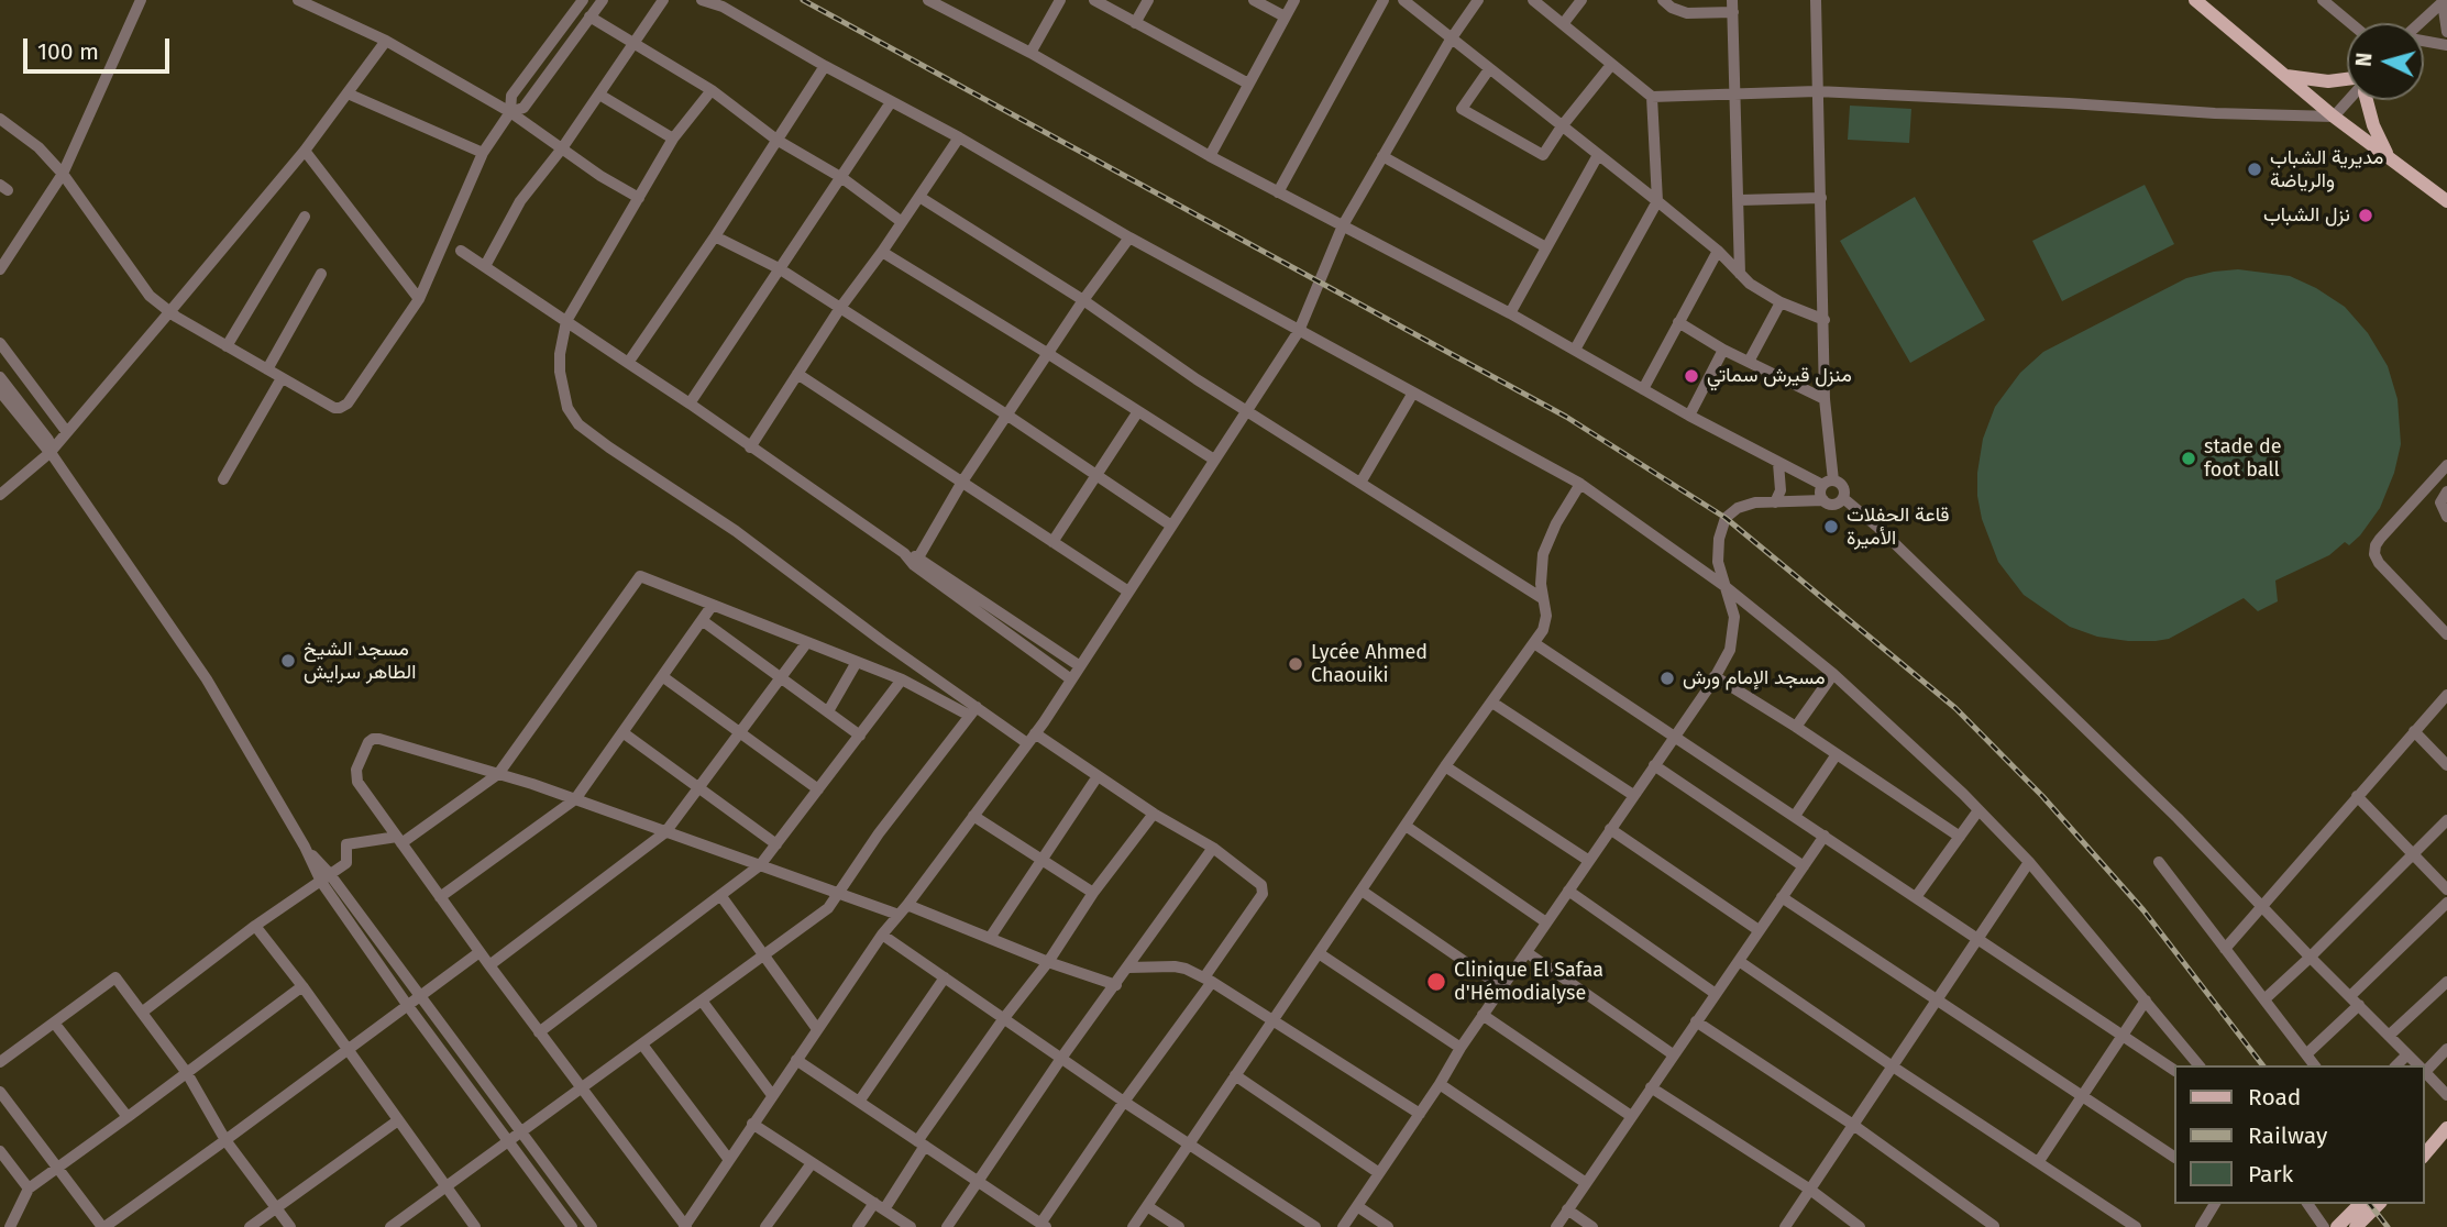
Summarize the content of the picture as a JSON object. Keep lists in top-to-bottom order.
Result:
{
  "places": [
    "مديرية الشباب والرياضة",
    "نزل الشباب",
    "منزل قيرش سماتي",
    "stade de foot ball",
    "قاعة الحفلات الأميرة",
    "مسجد الشيخ الطاهر سرايش",
    "Lycée Ahmed Chaouiki",
    "مسجد الإمام ورش",
    "Clinique El Safaa d'Hémodialyse"
  ],
  "legend": ["Road", "Railway", "Park"],
  "scale_bar": "100 m",
  "north": "left"
}
